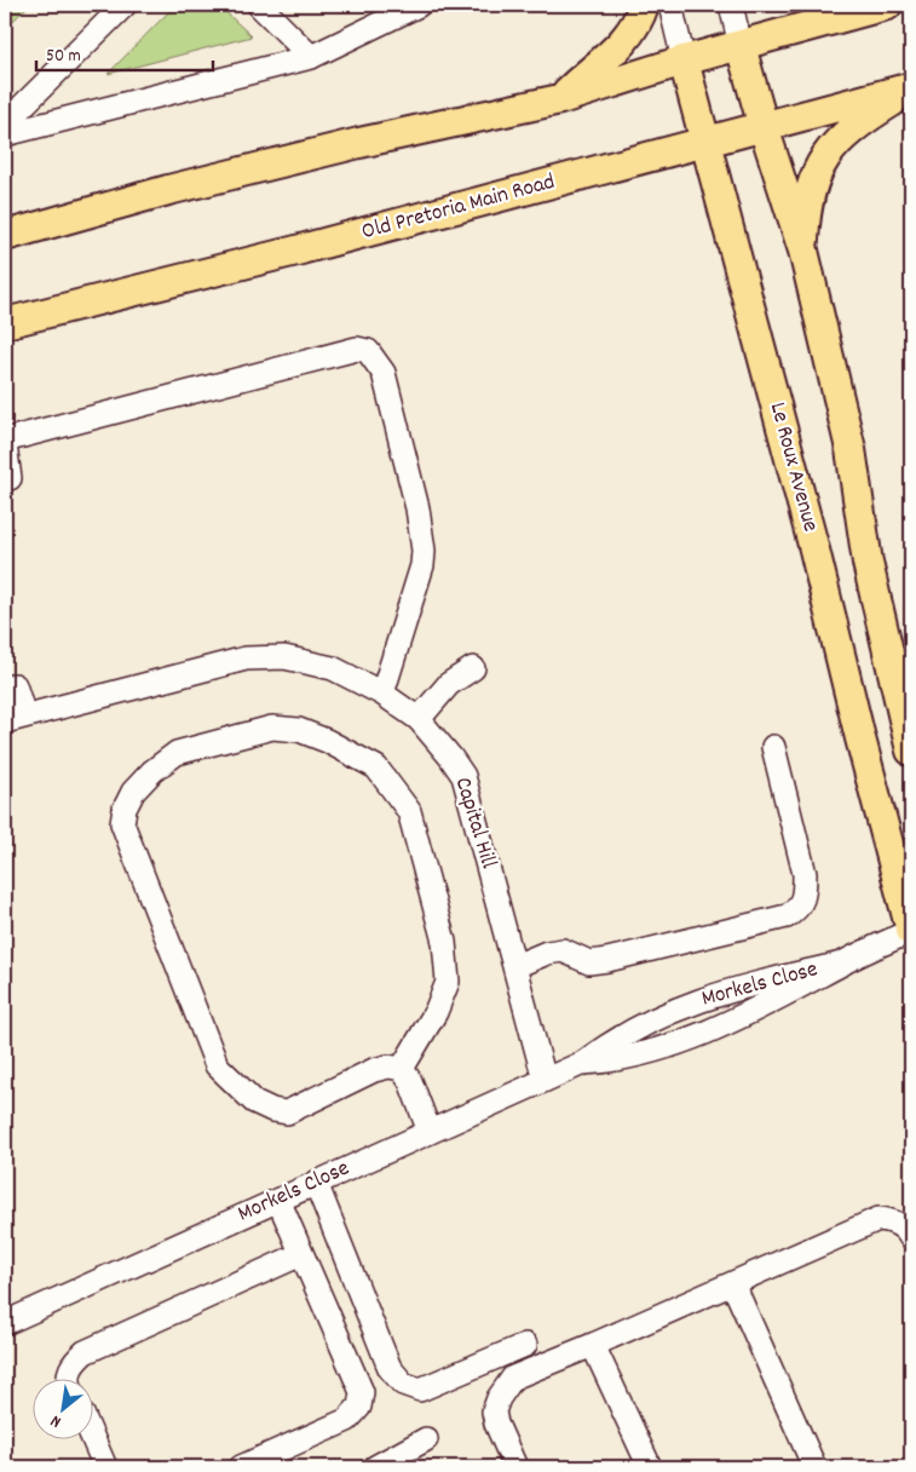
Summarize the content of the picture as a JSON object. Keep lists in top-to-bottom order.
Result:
{
  "streets": {
    "main road": ["Old Pretoria Main Road", "Le Roux Avenue"],
    "street": ["Capital Hill", "Morkels Close"]
  },
  "crossings": [
    ["Old Pretoria Main Road", "Le Roux Avenue"],
    ["Le Roux Avenue", "Morkels Close"],
    ["Capital Hill", "Morkels Close"]
  ],
  "scale_bar": "50 m",
  "north": "bottom left"
}
